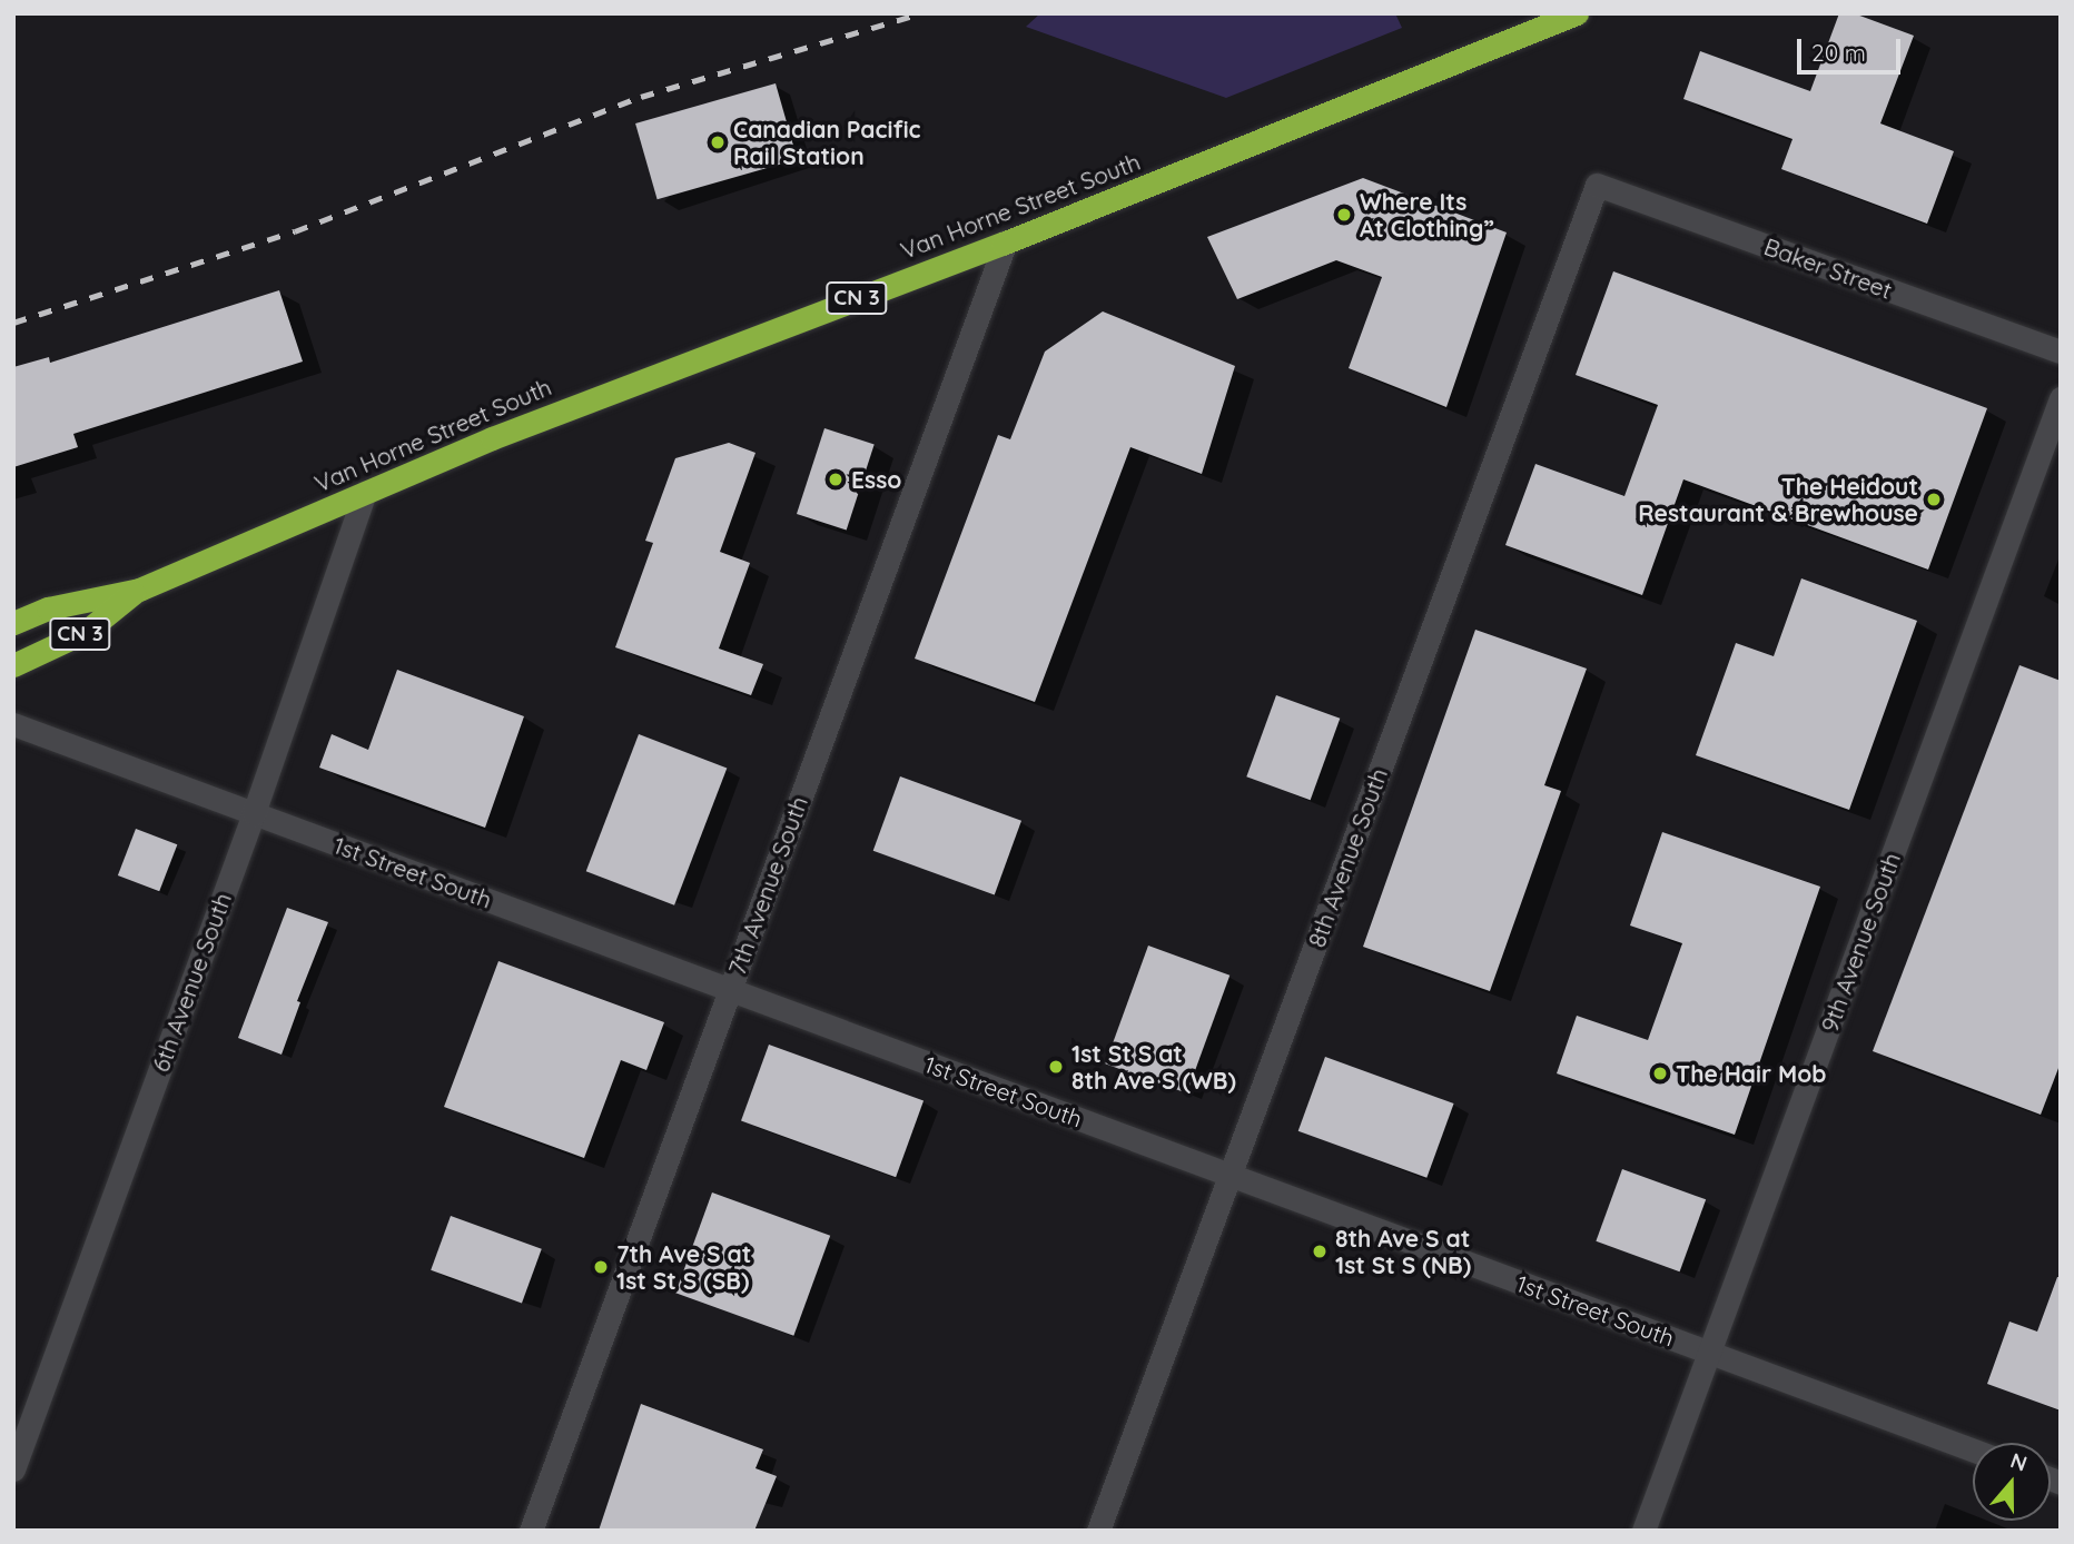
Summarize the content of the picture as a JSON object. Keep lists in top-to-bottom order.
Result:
{
  "streets": {
    "highway": ["Van Horne Street South", "CN 3"],
    "street": [
      "Baker Street",
      "8th Avenue South",
      "1st Street South",
      "7th Avenue South",
      "9th Avenue South",
      "6th Avenue South"
    ]
  },
  "crossings": [
    ["Van Horne Street South", "7th Avenue South"],
    ["Van Horne Street South", "6th Avenue South"],
    ["Baker Street", "8th Avenue South"],
    ["8th Avenue South", "1st Street South"],
    ["1st Street South", "7th Avenue South"],
    ["1st Street South", "9th Avenue South"],
    ["1st Street South", "6th Avenue South"]
  ],
  "places": [
    "Canadian Pacific Rail Station",
    "Where Its At Clothing”",
    "Esso",
    "The Heidout Restaurant & Brewhouse",
    "1st St S at 8th Ave S (WB)",
    "The Hair Mob",
    "8th Ave S at 1st St S (NB)",
    "7th Ave S at 1st St S (SB)"
  ],
  "scale_bar": "20 m",
  "north": "top"
}
